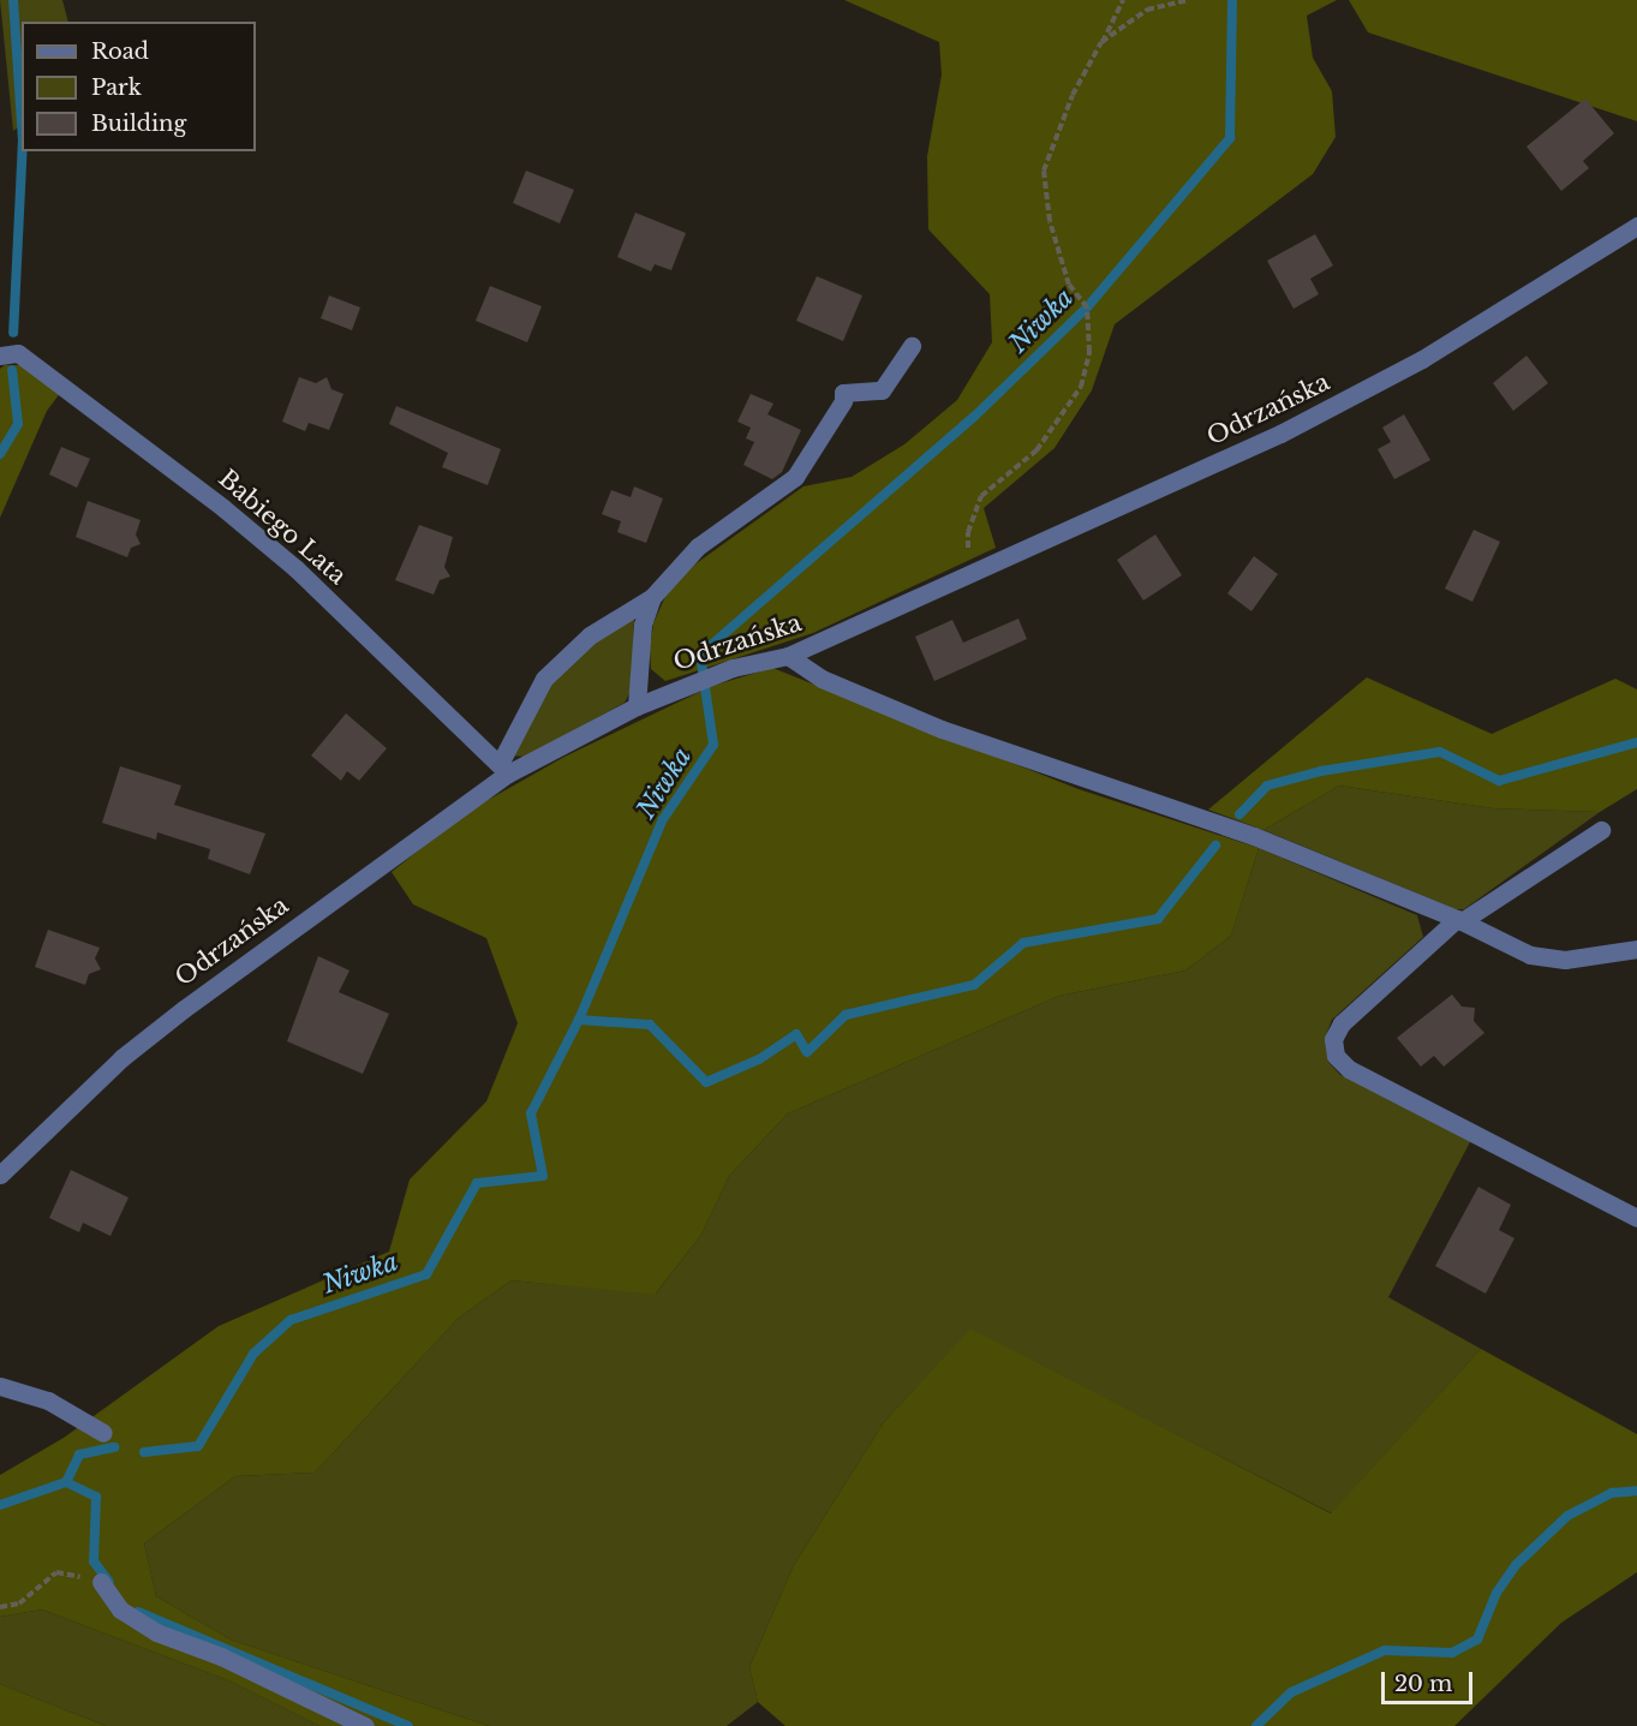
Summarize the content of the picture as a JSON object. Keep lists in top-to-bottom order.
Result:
{
  "streets": {
    "street": ["Odrzańska", "Babiego Lata"]
  },
  "crossings": [
    ["Odrzańska", "Babiego Lata"]
  ],
  "water": ["Niwka"],
  "legend": ["Road", "Park", "Building"],
  "scale_bar": "20 m"
}
